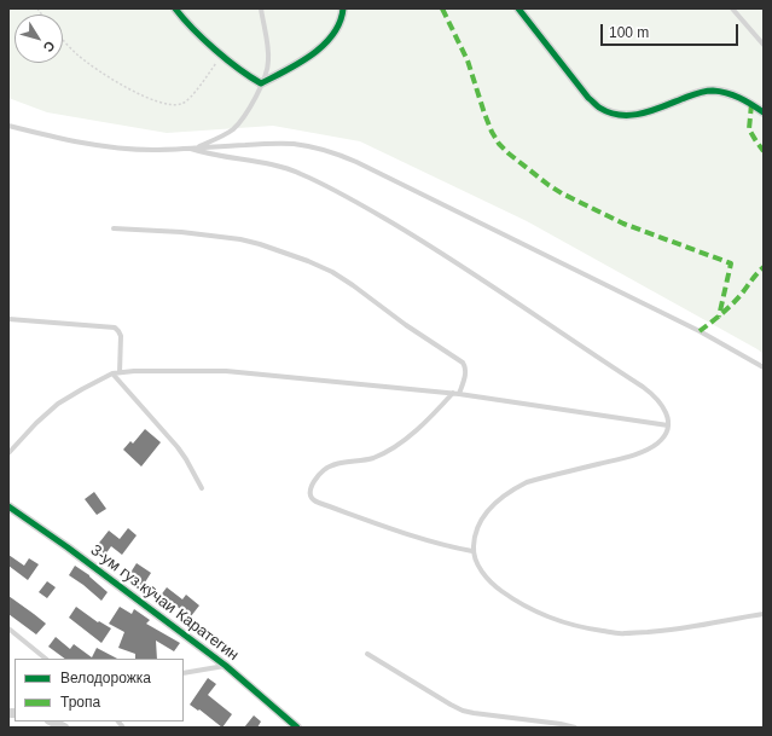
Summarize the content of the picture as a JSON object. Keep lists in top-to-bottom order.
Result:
{
  "streets": {
    "street": ["3-ум гуз.кӯчаи Каратегин"]
  },
  "legend": ["Велодорожка", "Тропа"],
  "scale_bar": "100 m",
  "north": "bottom right"
}
